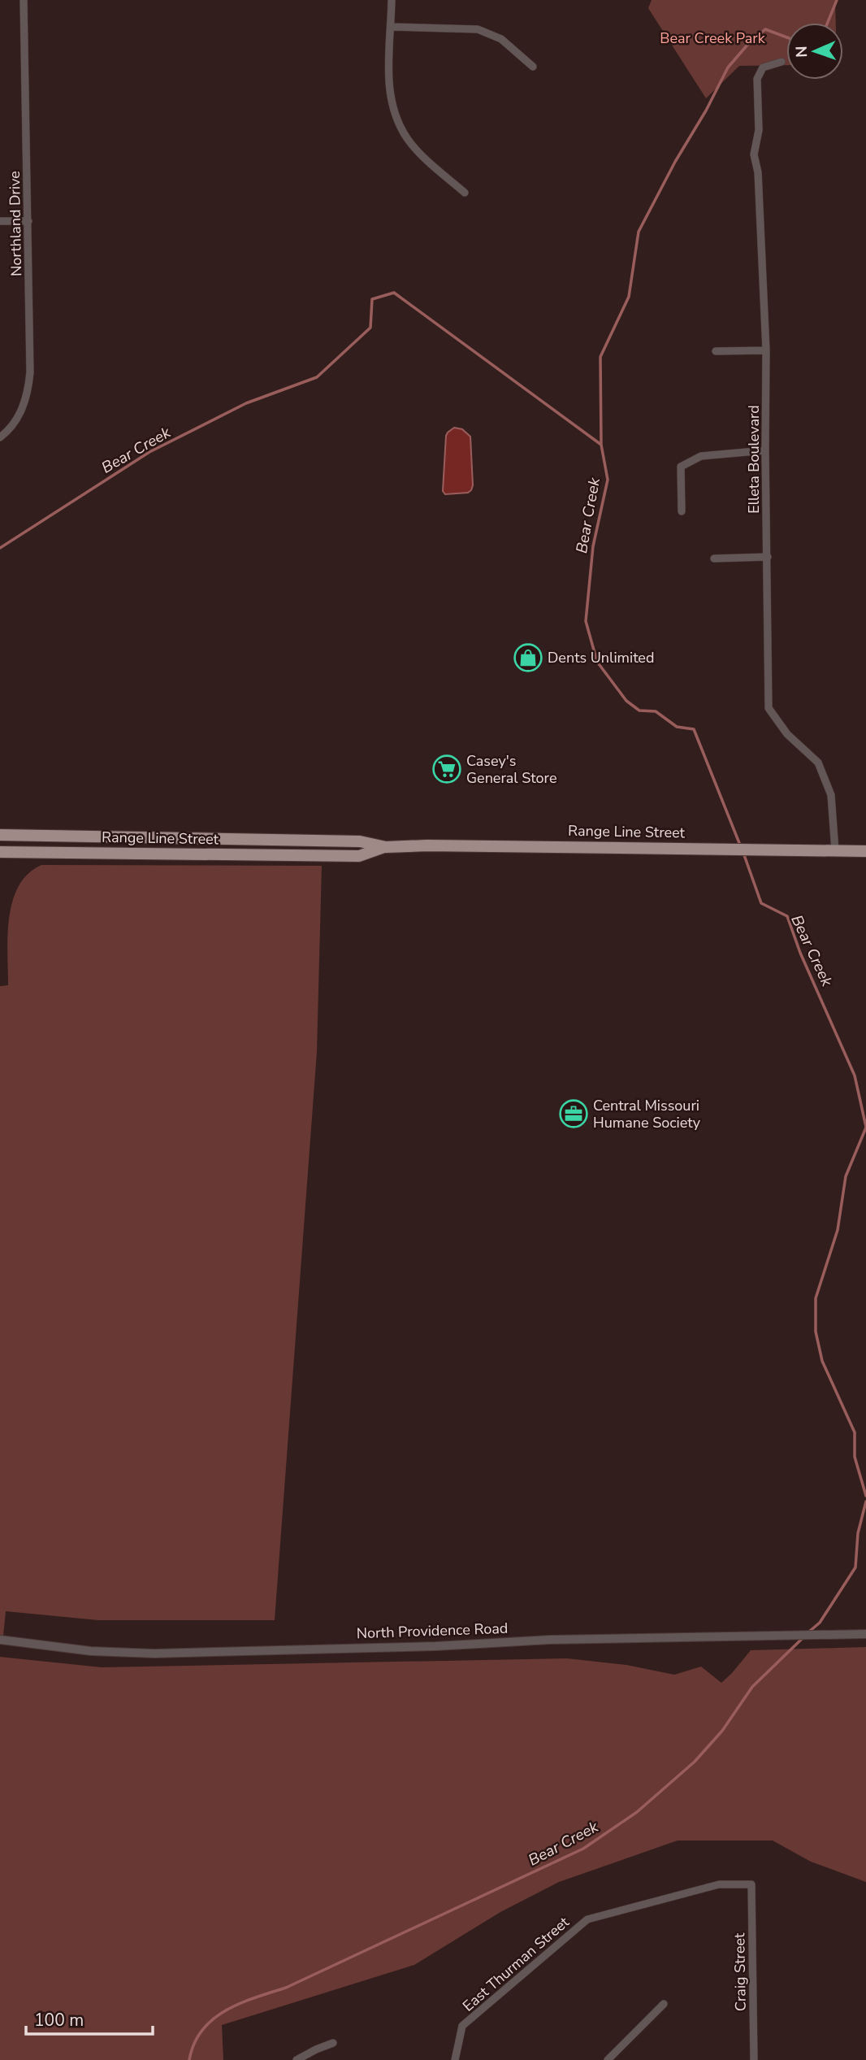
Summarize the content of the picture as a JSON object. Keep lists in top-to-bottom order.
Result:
{
  "streets": {
    "main road": ["Range Line Street"],
    "street": [
      "Northland Drive",
      "Elleta Boulevard",
      "North Providence Road",
      "East Thurman Street",
      "Craig Street"
    ]
  },
  "crossings": [
    ["Elleta Boulevard", "Range Line Street"],
    ["East Thurman Street", "Craig Street"]
  ],
  "water": ["Bear Creek"],
  "parks": ["Bear Creek Park"],
  "places": {
    "shop": ["Dents Unlimited"],
    "supermarket": ["Casey's General Store"],
    "office": ["Central Missouri Humane Society"]
  },
  "scale_bar": "100 m",
  "north": "left"
}
